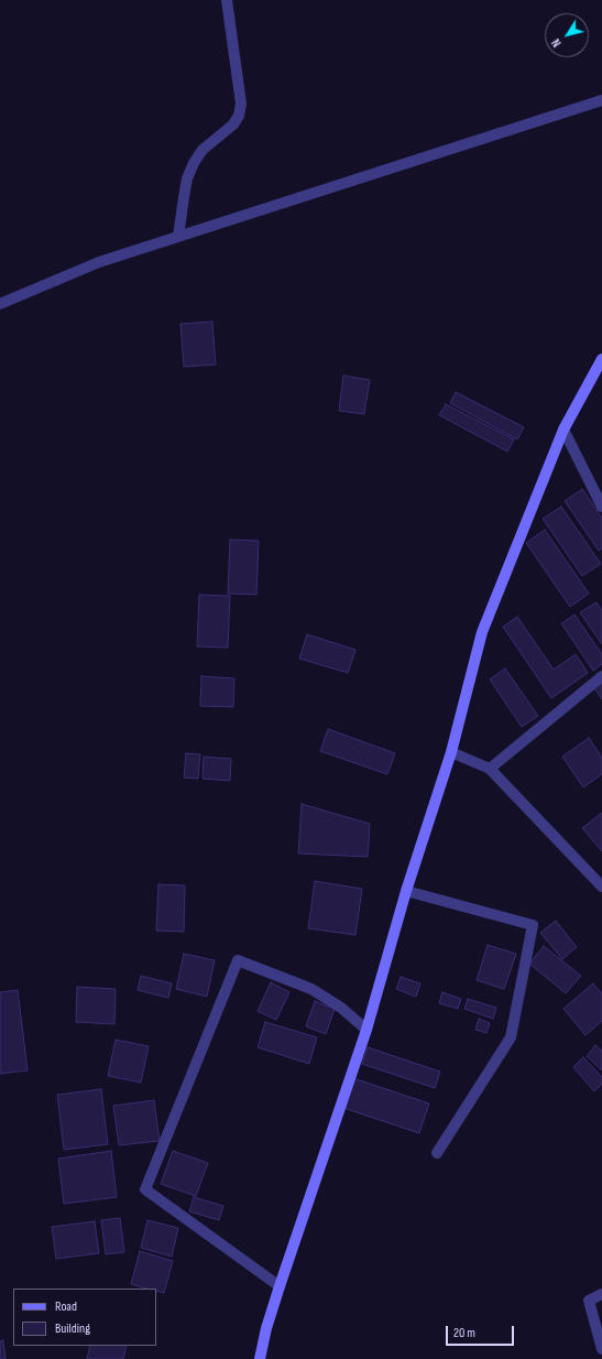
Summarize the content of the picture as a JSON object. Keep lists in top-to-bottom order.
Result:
{
  "legend": ["Road", "Building"],
  "scale_bar": "20 m",
  "north": "bottom left"
}
